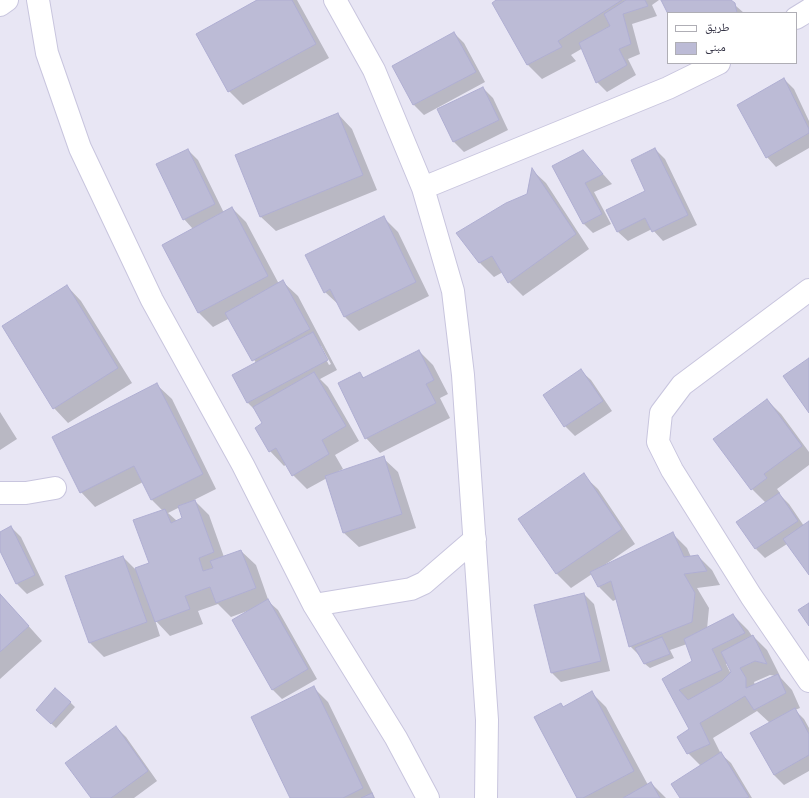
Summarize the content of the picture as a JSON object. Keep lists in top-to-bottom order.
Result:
{
  "legend": ["طريق", "مبنى"]
}
